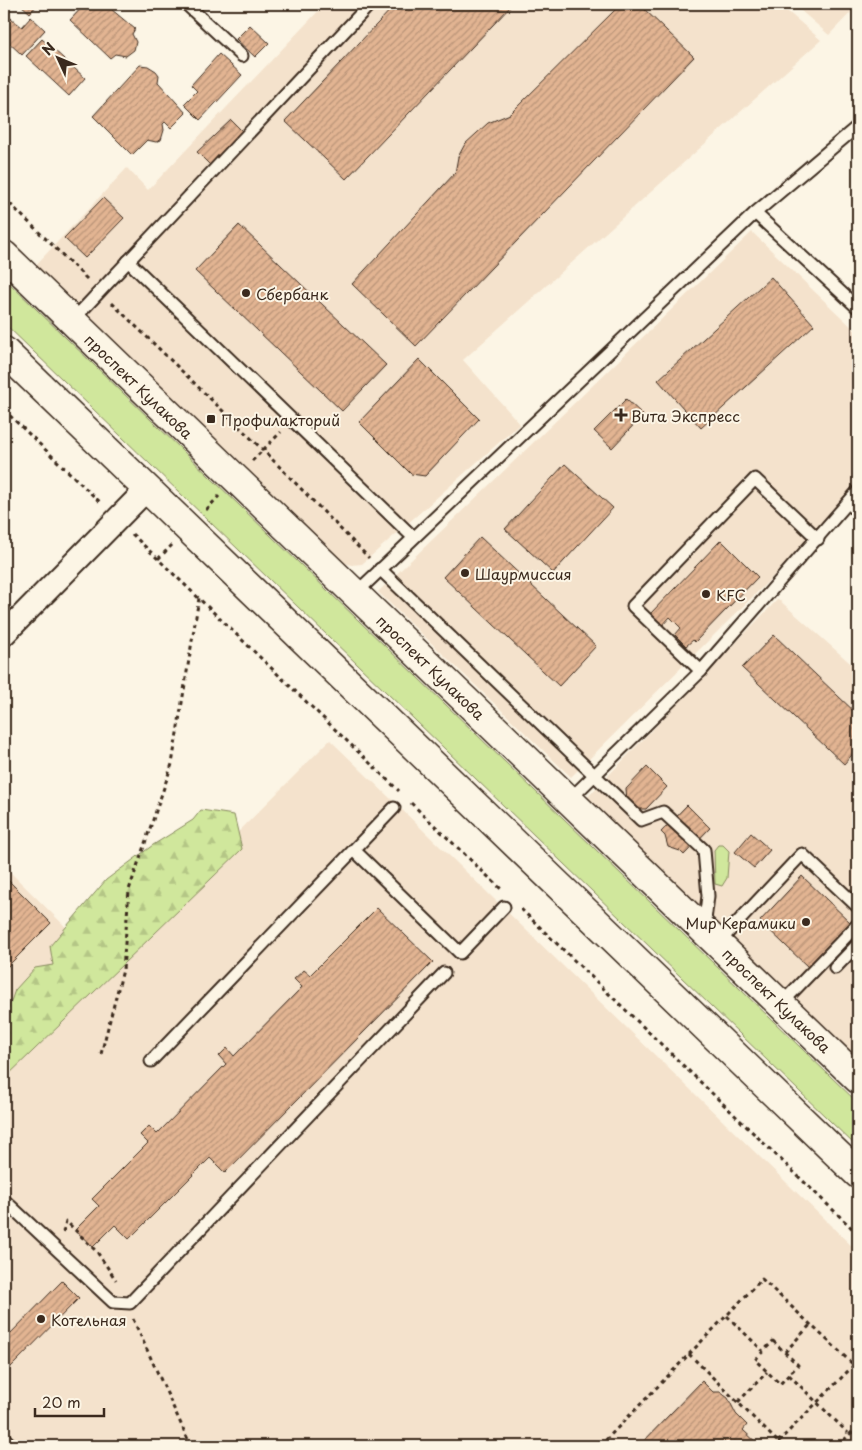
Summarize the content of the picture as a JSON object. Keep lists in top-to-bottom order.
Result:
{
  "streets": {
    "main road": ["проспект Кулакова"]
  },
  "places": {
    "other": [
      "Сбербанк",
      "Шаурмиссия",
      "KFC",
      "Мир Керамики",
      "Котельная"
    ],
    "health": ["Вита Экспресс"],
    "transit": ["Профилакторий"]
  },
  "scale_bar": "20 m",
  "north": "top left"
}
